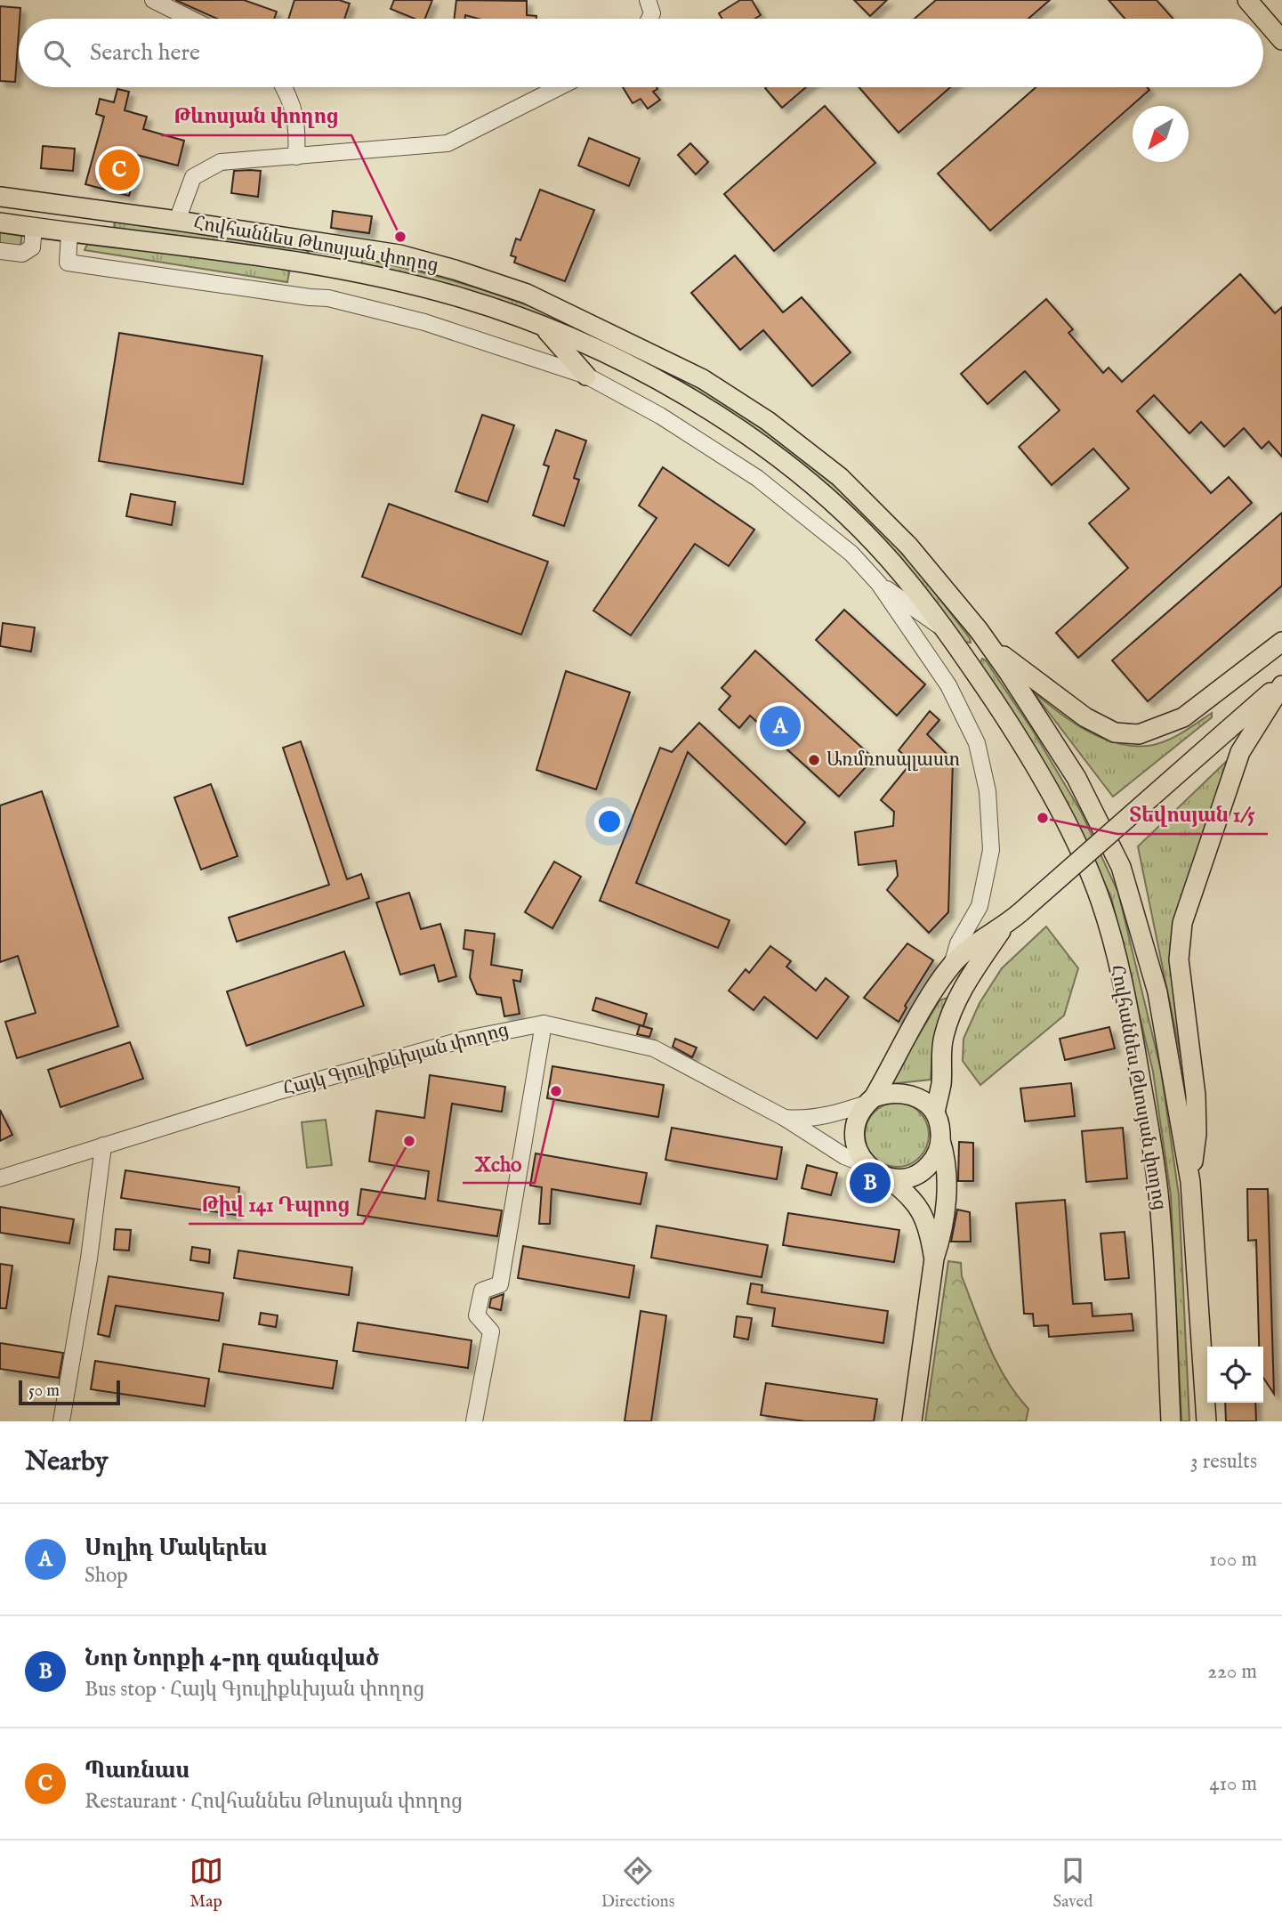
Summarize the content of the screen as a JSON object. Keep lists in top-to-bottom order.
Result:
{
  "streets": {
    "main road": ["Հովհաննես Թևոսյան փողոց"],
    "street": ["Հայկ Գյուլիքևխյան փողոց"]
  },
  "places": [
    "Թևոսյան փողոց",
    "Առմռոսպլաստ",
    "Տեվոսյան 1/5",
    "Xcho",
    "Թիվ 141 Դպրոց"
  ],
  "scale_bar": "50 m",
  "north": "bottom left",
  "page": {
    "search": "Search here",
    "pins": ["C", "A", "B"],
    "scale": "50 m",
    "heading": ["Nearby", "3 results"],
    "list": [
      {
        "mark": "A",
        "name": "Սոլիդ Մակերես",
        "note": "Shop",
        "value": "100 m"
      },
      {
        "mark": "B",
        "name": "Նոր Նորքի 4-րդ զանգված",
        "note": "Bus stop · Հայկ Գյուլիքևխյան փողոց",
        "value": "220 m"
      },
      {
        "mark": "C",
        "name": "Պառնաս",
        "note": "Restaurant · Հովհաննես Թևոսյան փողոց",
        "value": "410 m"
      }
    ],
    "nav": ["Map", "Directions", "Saved"]
  }
}
